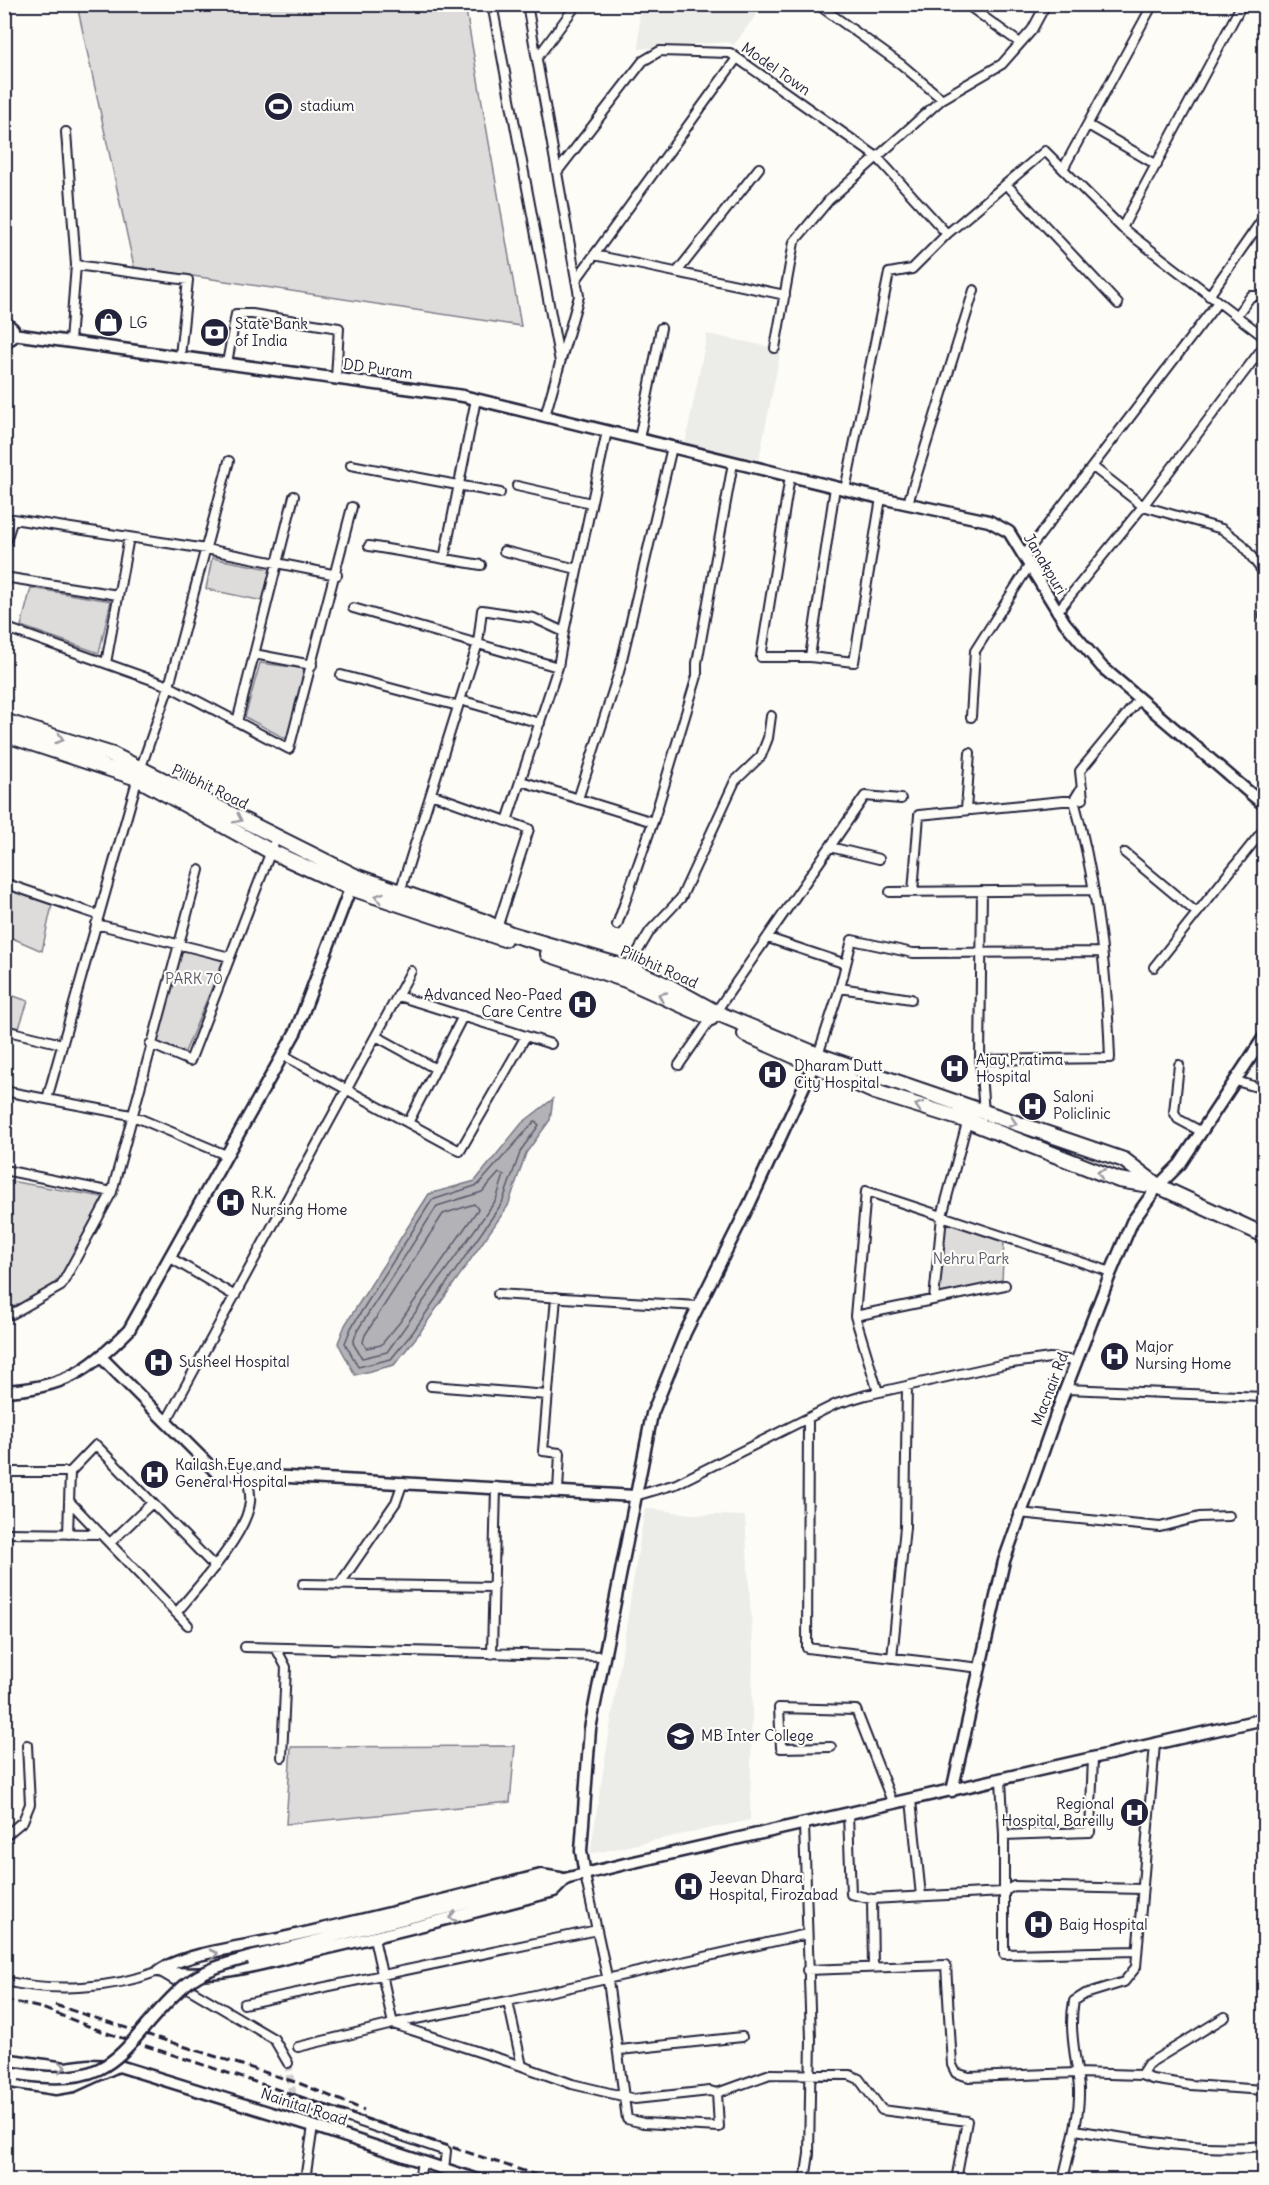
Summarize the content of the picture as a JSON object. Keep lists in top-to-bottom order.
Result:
{
  "streets": {
    "highway": ["Pilibhit Road"],
    "street": [
      "Model Town",
      "DD Puram",
      "Janakpuri",
      "Macnair Rd",
      "Nainital Road"
    ]
  },
  "crossings": [
    ["DD Puram", "Janakpuri"],
    ["Pilibhit Road", "Macnair Rd"]
  ],
  "parks": ["PARK 70", "Nehru Park"],
  "places": {
    "sports": ["stadium"],
    "shop": ["LG"],
    "bank": ["State Bank of India"],
    "hospital": [
      "Advanced Neo-Paed Care Centre",
      "Ajay Pratima Hospital",
      "Dharam Dutt City Hospital",
      "Saloni Policlinic",
      "R.K. Nursing Home",
      "Major Nursing Home",
      "Susheel Hospital",
      "Kailash Eye and General Hospital",
      "Regional Hospital, Bareilly",
      "Jeevan Dhara Hospital, Firozabad",
      "Baig Hospital"
    ],
    "school or university": ["MB Inter College"]
  }
}
